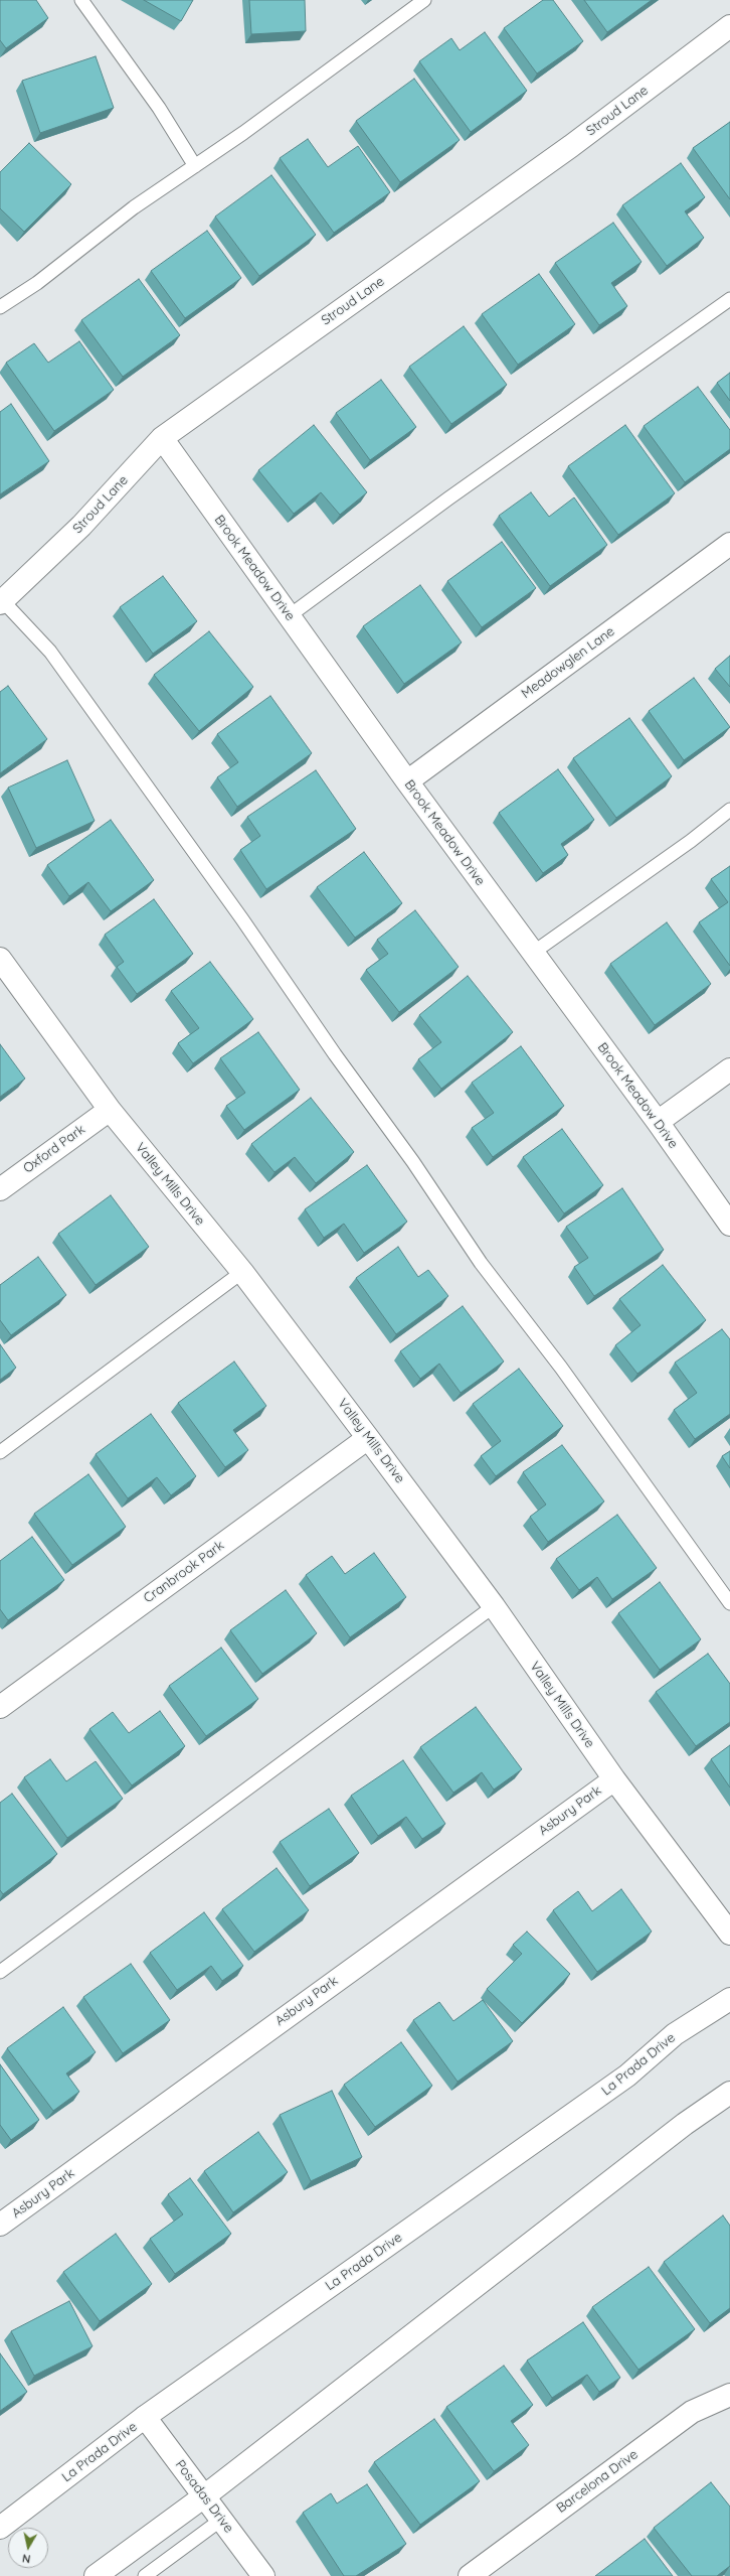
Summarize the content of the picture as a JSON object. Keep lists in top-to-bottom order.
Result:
{
  "streets": {
    "street": [
      "Stroud Lane",
      "Brook Meadow Drive",
      "Meadowglen Lane",
      "Oxford Park",
      "Valley Mills Drive",
      "Cranbrook Park",
      "Asbury Park",
      "La Prada Drive",
      "Barcelona Drive",
      "Posadas Drive"
    ]
  },
  "crossings": [
    ["Stroud Lane", "Brook Meadow Drive"],
    ["Brook Meadow Drive", "Meadowglen Lane"],
    ["Oxford Park", "Valley Mills Drive"],
    ["Valley Mills Drive", "Cranbrook Park"],
    ["Valley Mills Drive", "Asbury Park"],
    ["La Prada Drive", "Posadas Drive"]
  ],
  "north": "bottom"
}
